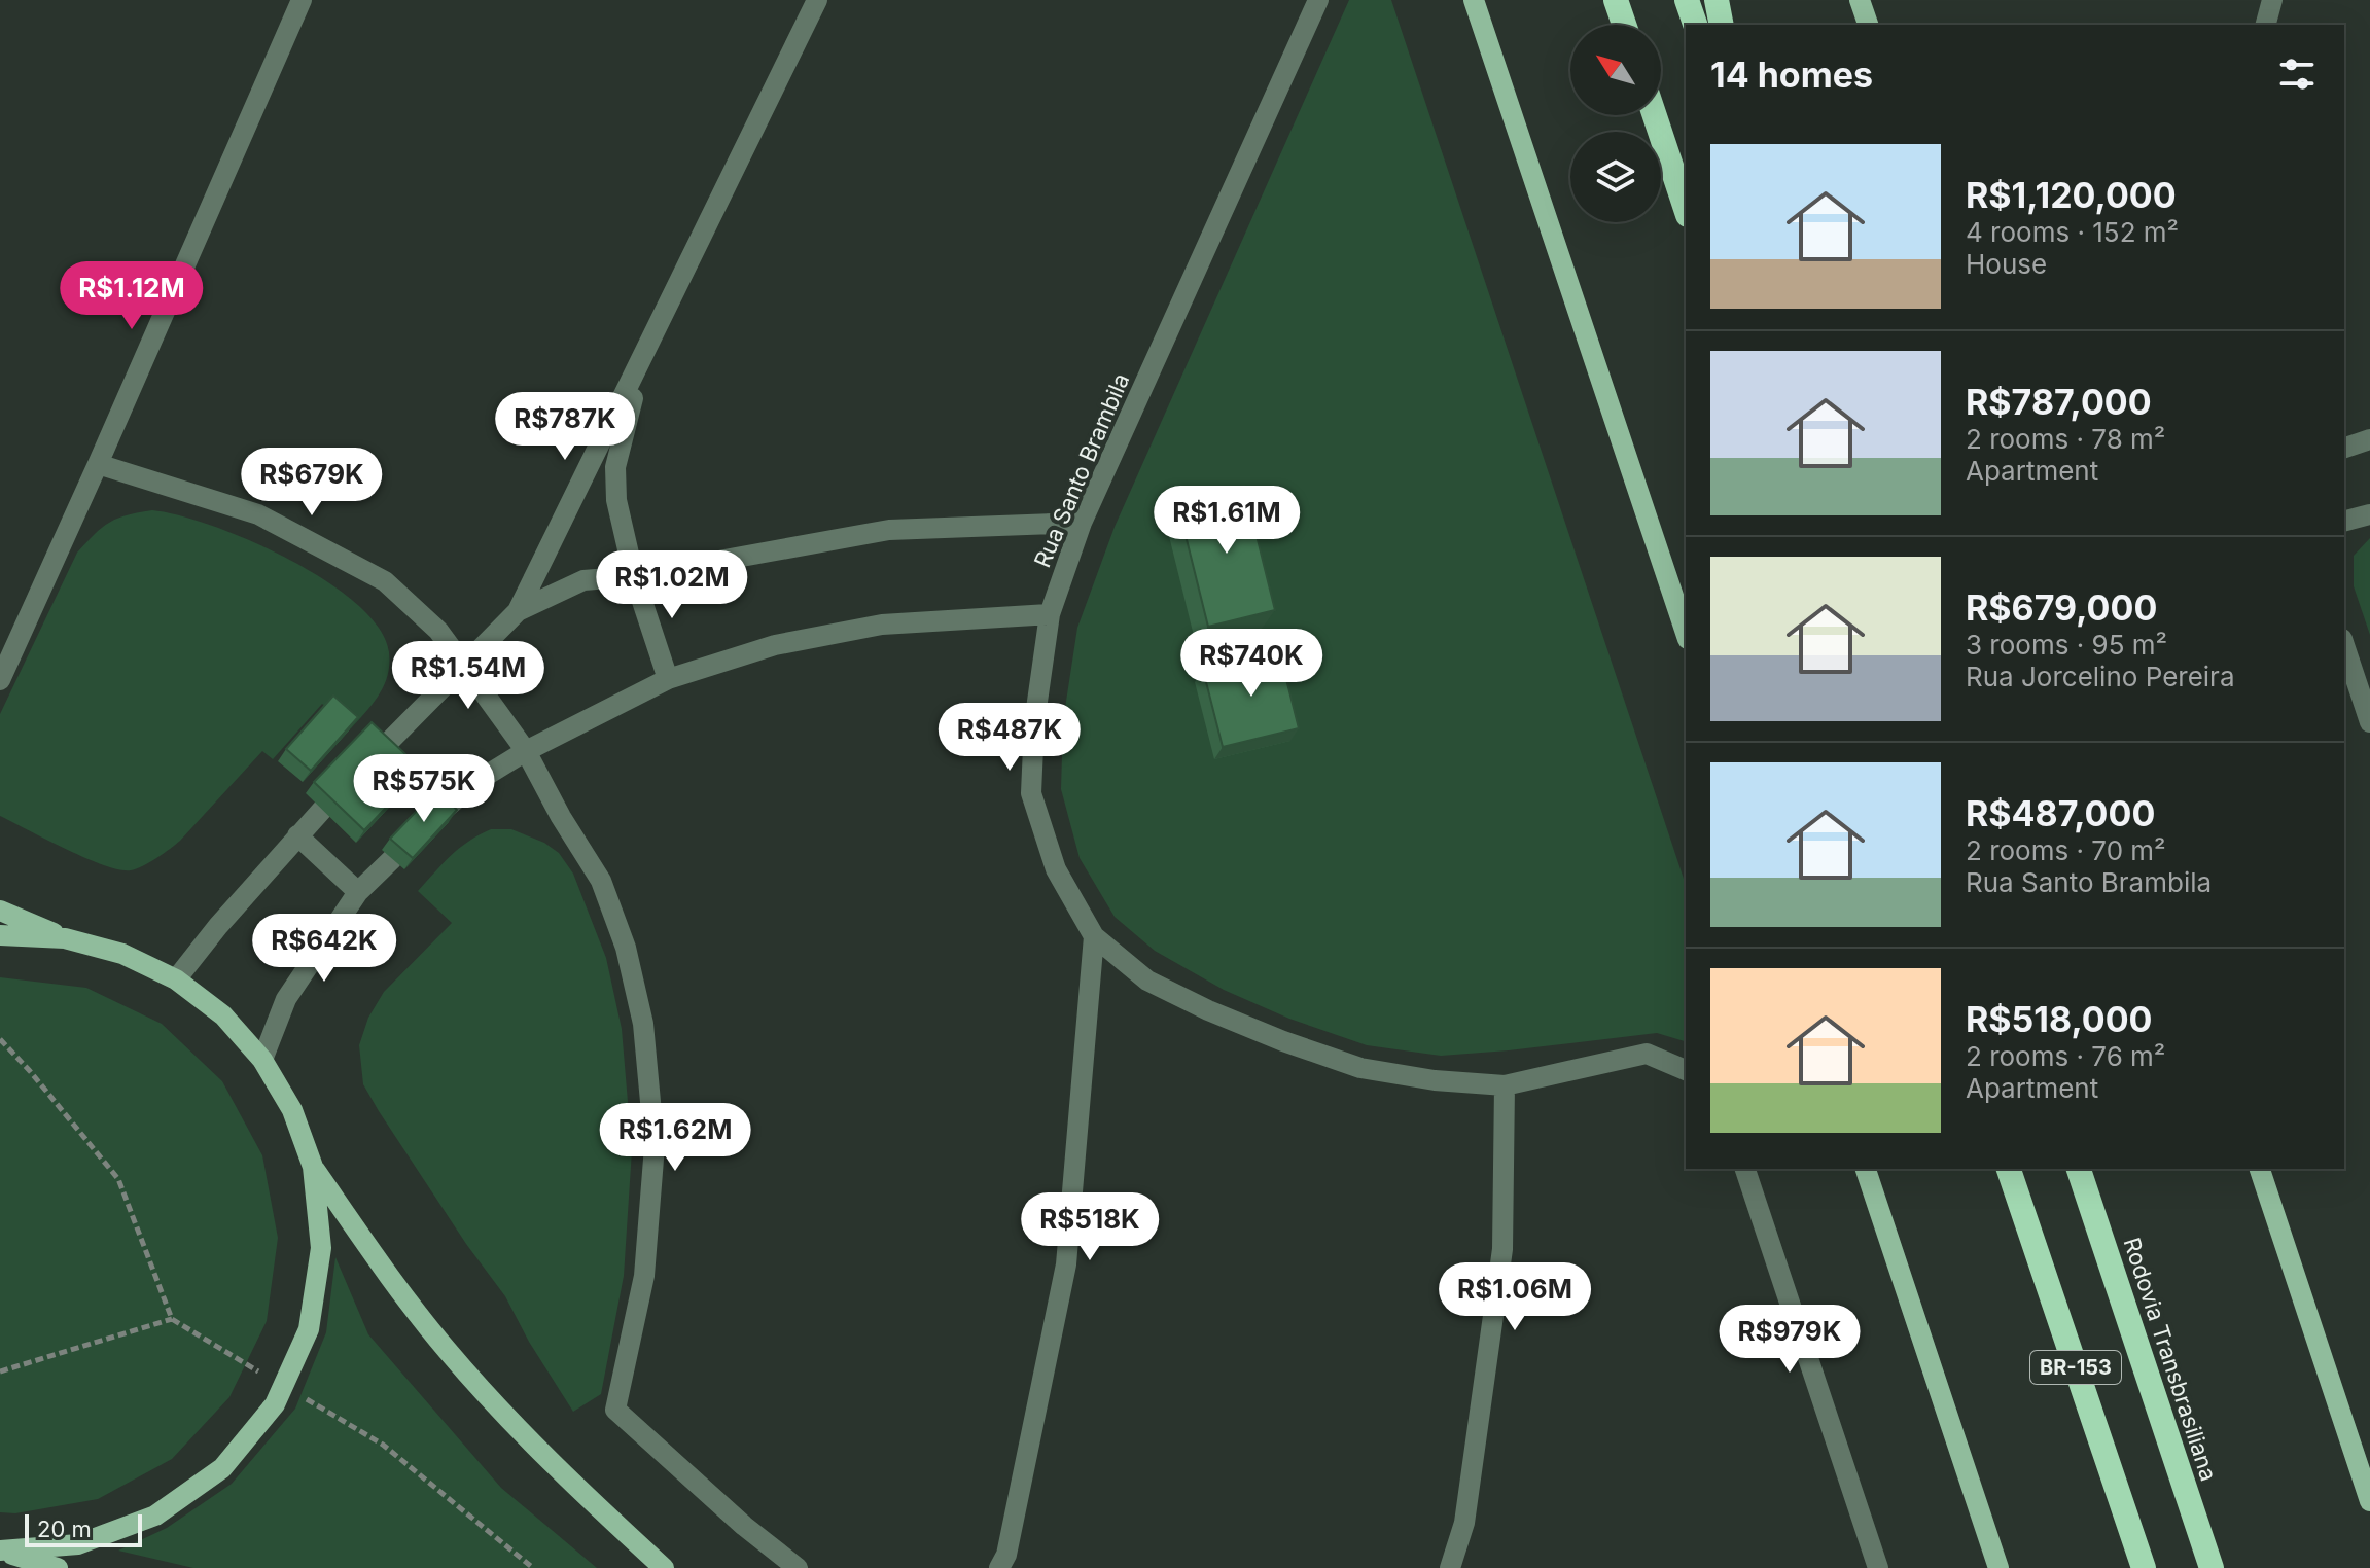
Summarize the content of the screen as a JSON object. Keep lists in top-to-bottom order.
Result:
{
  "streets": {
    "highway": ["Rodovia Transbrasiliana", "BR-153"],
    "street": ["Rua Santo Brambila"]
  },
  "scale_bar": "20 m",
  "north": "top left",
  "page": {
    "heading": "14 homes",
    "list": [
      {
        "name": "R$1,120,000",
        "note": "4 rooms · 152 m² · House"
      },
      {
        "name": "R$787,000",
        "note": "2 rooms · 78 m² · Apartment"
      },
      {
        "name": "R$679,000",
        "note": "3 rooms · 95 m² · Rua Jorcelino Pereira"
      },
      {
        "name": "R$487,000",
        "note": "2 rooms · 70 m² · Rua Santo Brambila"
      },
      {
        "name": "R$518,000",
        "note": "2 rooms · 76 m² · Apartment"
      }
    ],
    "price": [
      "R$1.12M",
      "R$787K",
      "R$679K",
      "R$1.61M",
      "R$1.02M",
      "R$740K",
      "R$1.54M",
      "R$487K",
      "R$575K",
      "R$642K",
      "R$1.62M",
      "R$518K",
      "R$1.06M",
      "R$979K"
    ],
    "scale": "20 m"
  }
}
